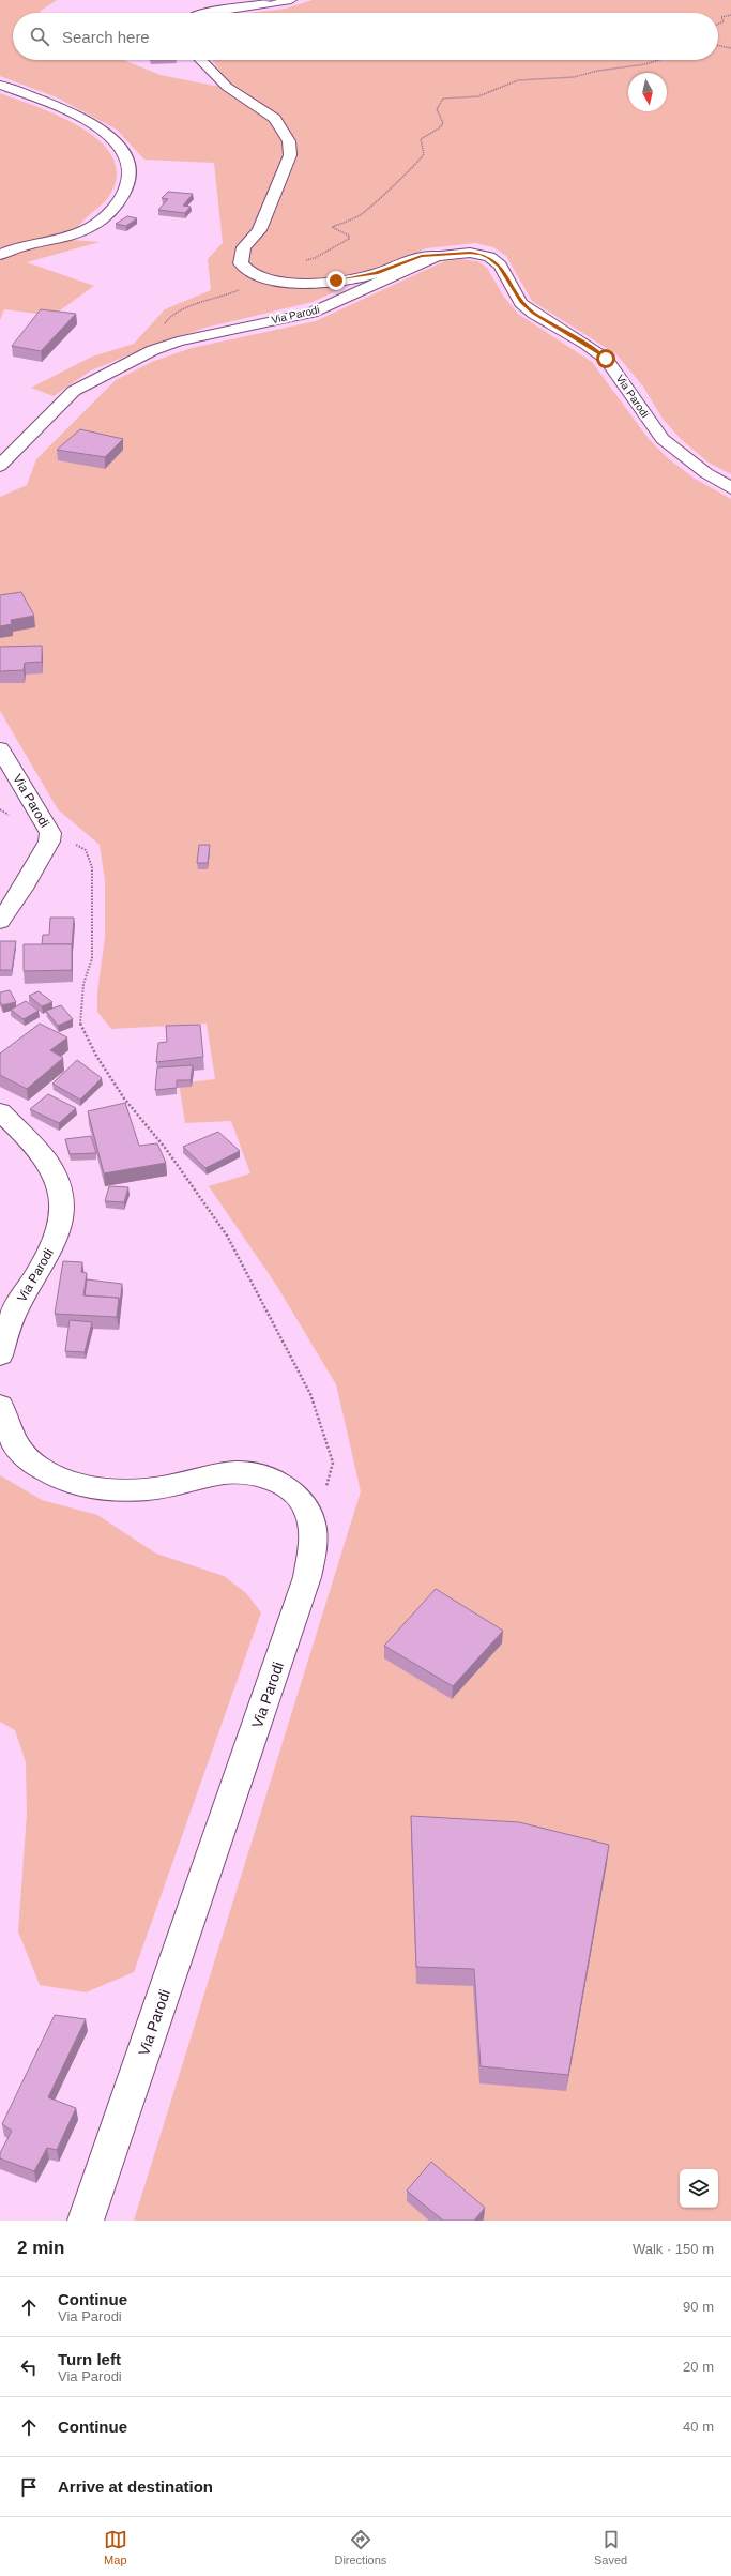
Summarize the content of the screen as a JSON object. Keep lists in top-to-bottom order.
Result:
{
  "streets": {
    "street": ["Via Parodi"]
  },
  "north": "bottom",
  "page": {
    "search": "Search here",
    "heading": ["2 min", "Walk · 150 m"],
    "list": [
      ["Continue", "Via Parodi", "90 m"],
      ["Turn left", "Via Parodi", "20 m"],
      ["Continue", "40 m"],
      "Arrive at destination"
    ],
    "nav": ["Map", "Directions", "Saved"]
  }
}
